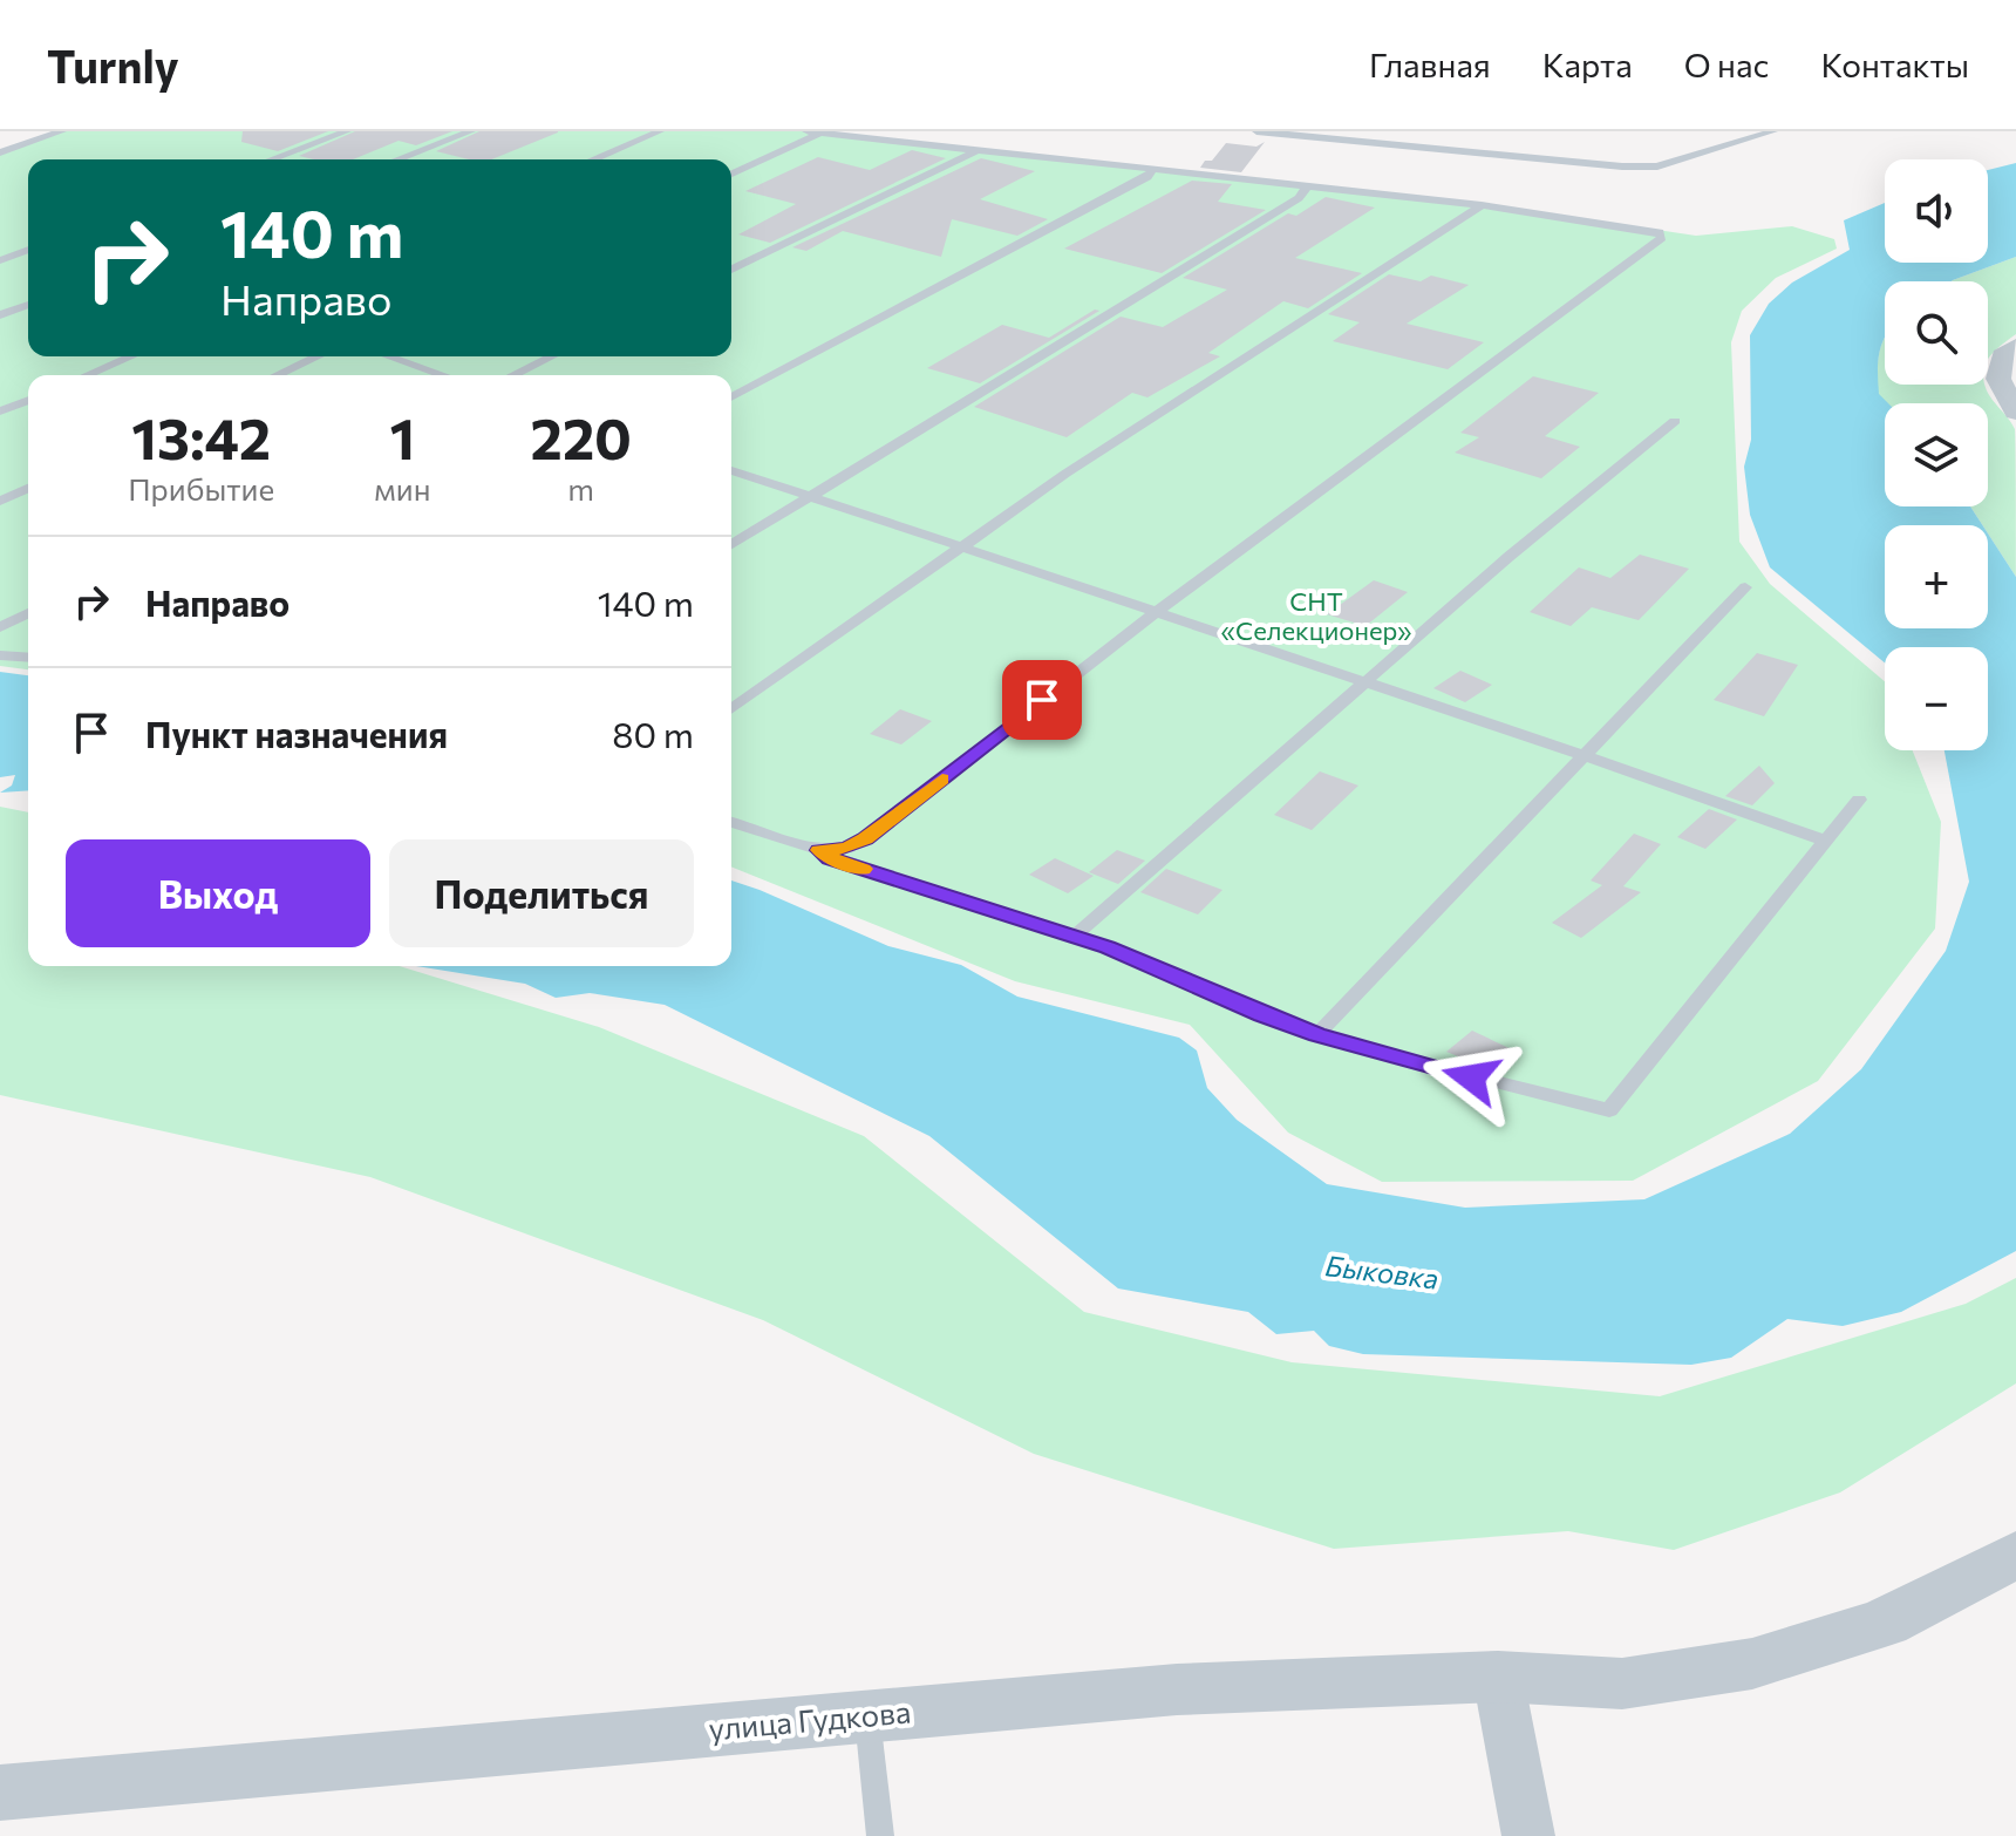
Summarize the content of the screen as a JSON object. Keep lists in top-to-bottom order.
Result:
{
  "streets": {
    "street": ["улица Гудкова"]
  },
  "water": ["Быковка"],
  "parks": ["СНТ «Селекционер»"],
  "page": {
    "header": "Turnly",
    "nav": [
      "Главная",
      "Карта",
      "О нас",
      "Контакты"
    ],
    "map_buttons": ["+", "−"],
    "turn": ["140 m", "Направо"],
    "eta": [
      "13:42",
      "Прибытие",
      "1",
      "мин",
      "220",
      "m"
    ],
    "list": [
      {
        "name": "Направо",
        "value": "140 m"
      },
      {
        "name": "Пункт назначения",
        "value": "80 m"
      }
    ],
    "buttons": ["Выход", "Поделиться"]
  }
}
